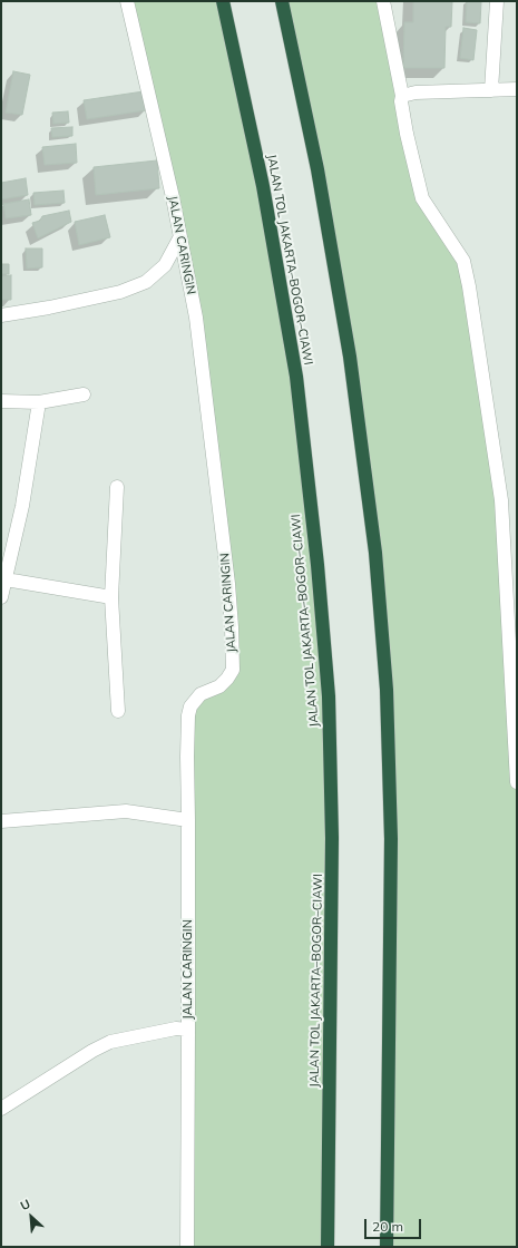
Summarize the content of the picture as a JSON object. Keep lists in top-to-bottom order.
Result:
{
  "streets": {
    "highway": ["JALAN TOL JAKARTA–BOGOR–CIAWI"],
    "street": ["JALAN CARINGIN"]
  },
  "scale_bar": "20 m",
  "north": "top left"
}
